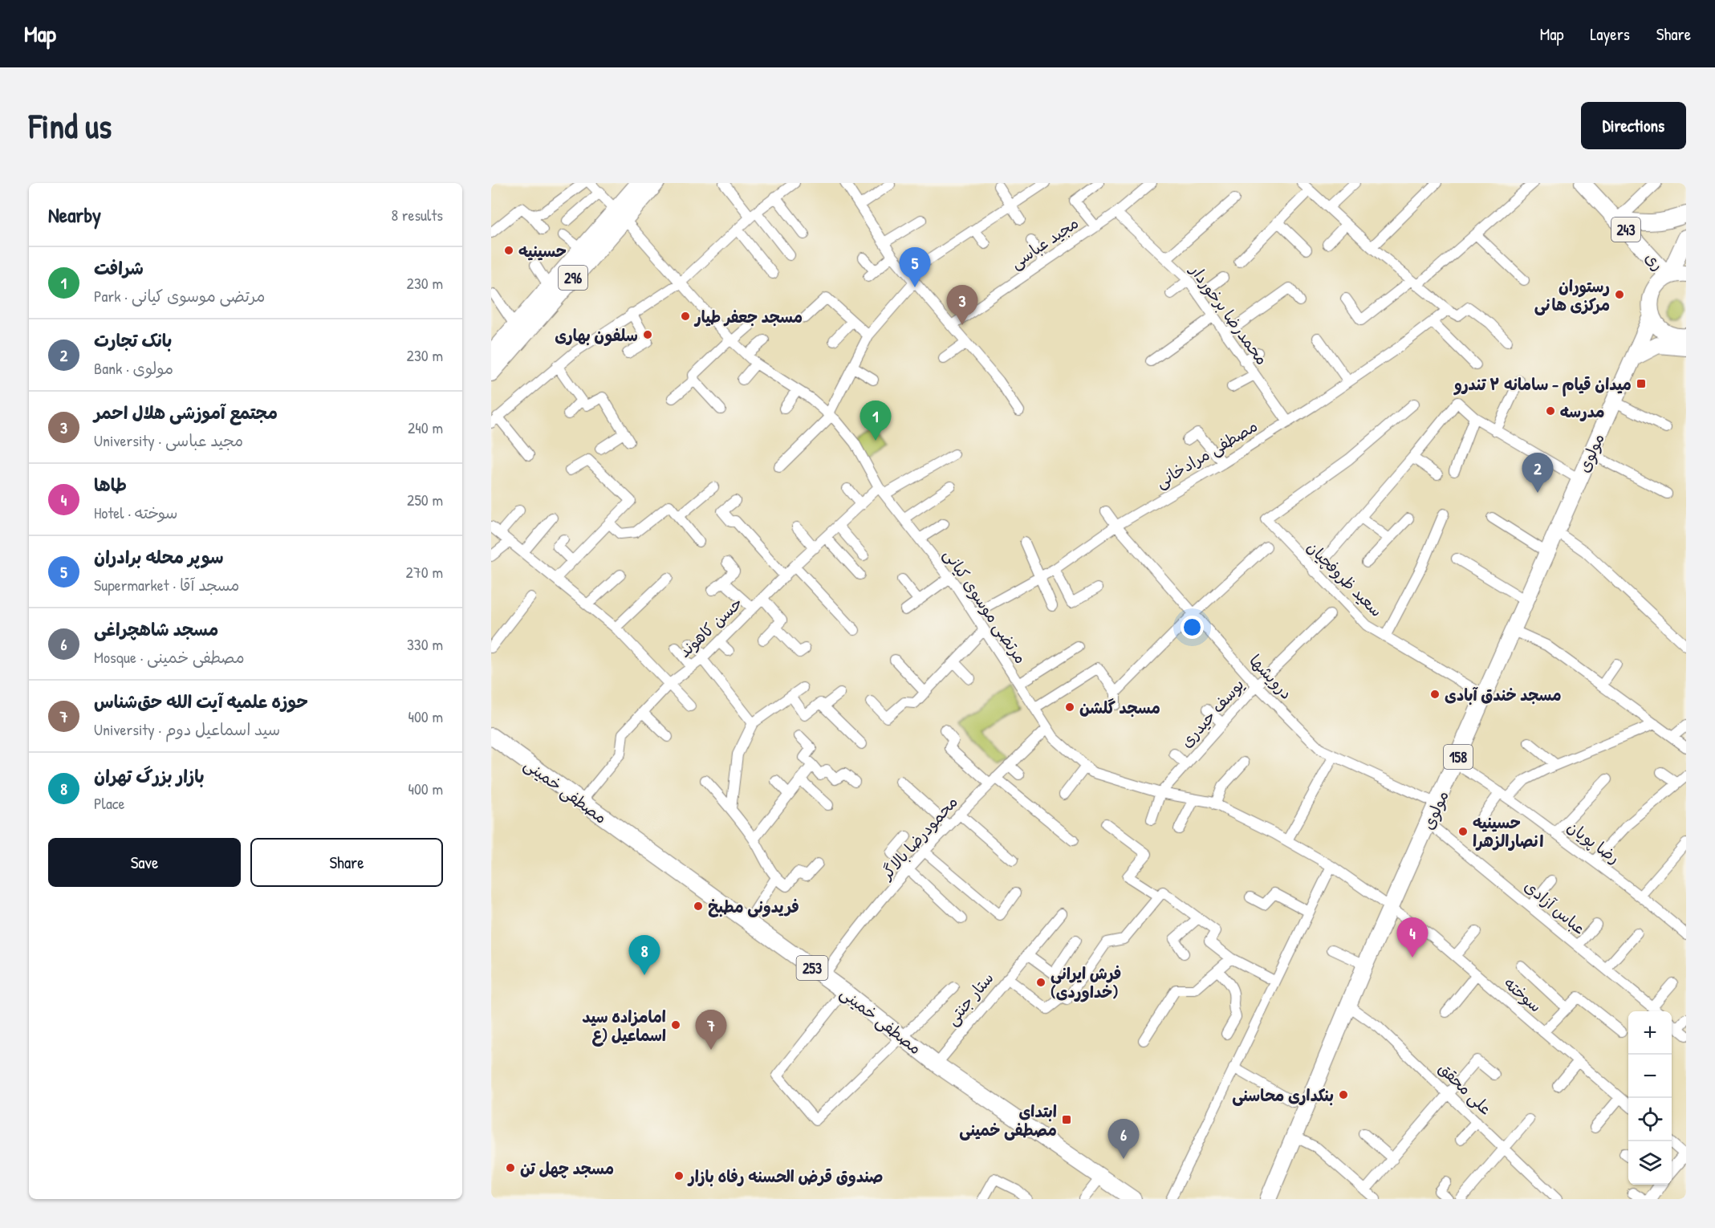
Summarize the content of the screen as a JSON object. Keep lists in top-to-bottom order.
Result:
{
  "streets": {
    "main road": [
      "243",
      "ری",
      "296",
      "مولوی",
      "158",
      "مصطفی خمینی",
      "253"
    ],
    "street": [
      "مجید عباسی",
      "محمدرضا برخوردار",
      "مصطفی مرادخانی",
      "سعید ظروفچیان",
      "مرتضی موسوی کیانی",
      "حسن کاهوند",
      "درویشها",
      "یوسف حیدری",
      "محمودرضا بالاگر",
      "رضا پویان",
      "عباس آزادی",
      "سوخته",
      "ستار جنتی",
      "علی محقق"
    ]
  },
  "crossings": [
    ["مجید عباسی", "محمدرضا برخوردار"],
    ["296", "مرتضی موسوی کیانی"],
    ["محمدرضا برخوردار", "مصطفی مرادخانی"],
    ["مولوی", "سعید ظروفچیان"],
    ["مولوی", "مرتضی موسوی کیانی"],
    ["مولوی", "درویشها"],
    ["مولوی", "رضا پویان"],
    ["مولوی", "عباس آزادی"],
    ["مولوی", "سوخته"],
    ["مولوی", "علی محقق"],
    ["مصطفی مرادخانی", "مرتضی موسوی کیانی"],
    ["مصطفی مرادخانی", "درویشها"],
    ["مرتضی موسوی کیانی", "حسن کاهوند"],
    ["مرتضی موسوی کیانی", "یوسف حیدری"],
    ["مرتضی موسوی کیانی", "محمودرضا بالاگر"],
    ["مرتضی موسوی کیانی", "سوخته"],
    ["حسن کاهوند", "مصطفی خمینی"],
    ["درویشها", "یوسف حیدری"],
    ["مصطفی خمینی", "محمودرضا بالاگر"],
    ["مصطفی خمینی", "ستار جنتی"]
  ],
  "places": {
    "other": [
      "حسینیه",
      "رستوران مرکزی هانی",
      "مسجد جعفر طیار",
      "سلفون بهاری",
      "مدرسه",
      "مسجد خندق آبادی",
      "مسجد گلشن",
      "حسینیه انصارالزهرا",
      "فریدونی مطبخ",
      "فرش ایرانی (خداوردی)",
      "امامزاده سید اسماعیل (ع",
      "بنکداری محاسنی",
      "مسجد چهل تن",
      "صندوق قرض الحسنه رفاه بازار"
    ],
    "transit": ["میدان قیام - سامانه ۲ تندرو", "ابتدای مصطفی خمینی"]
  },
  "page": {
    "header": "Map",
    "nav": ["Map", "Layers", "Share"],
    "buttons": [
      "Directions",
      ["Save", "Share"]
    ],
    "title": "Find us",
    "heading": ["Nearby", "8 results"],
    "list": [
      {
        "mark": "1",
        "name": "شرافت",
        "note": "Park · مرتضی موسوی کیانی",
        "value": "230 m"
      },
      {
        "mark": "2",
        "name": "بانک تجارت",
        "note": "Bank · مولوی",
        "value": "230 m"
      },
      {
        "mark": "3",
        "name": "مجتمع آموزشی هلال احمر",
        "note": "University · مجید عباسی",
        "value": "240 m"
      },
      {
        "mark": "4",
        "name": "طاها",
        "note": "Hotel · سوخته",
        "value": "250 m"
      },
      {
        "mark": "5",
        "name": "سوپر محله برادران",
        "note": "Supermarket · مسجد آقا",
        "value": "270 m"
      },
      {
        "mark": "6",
        "name": "مسجد شاهچراغی",
        "note": "Mosque · مصطفی خمینی",
        "value": "330 m"
      },
      {
        "mark": "7",
        "name": "حوزه علمیه آیت الله حق‌شناس",
        "note": "University · سید اسماعیل دوم",
        "value": "400 m"
      },
      {
        "mark": "8",
        "name": "بازار بزرگ تهران",
        "note": "Place",
        "value": "400 m"
      }
    ],
    "pins": [
      "5",
      "3",
      "1",
      "2",
      "4",
      "8",
      "7",
      "6"
    ],
    "map_buttons": ["+", "−"]
  }
}
